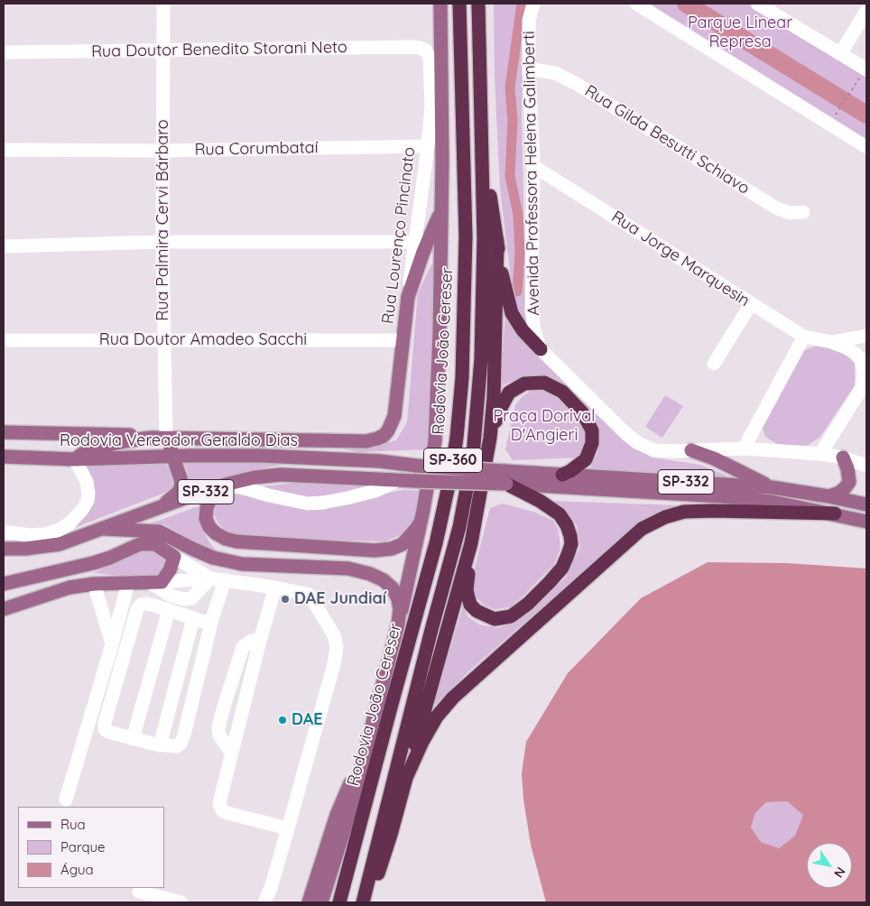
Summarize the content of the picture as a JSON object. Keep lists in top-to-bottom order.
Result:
{
  "streets": {
    "highway": ["Rodovia João Cereser", "SP-360"],
    "main road": ["Rua Lourenço Pincinato", "Rodovia Vereador Geraldo Dias", "SP-332"],
    "street": [
      "Rua Doutor Benedito Storani Neto",
      "Rua Gilda Besutti Schiavo",
      "Rua Corumbataí",
      "Avenida Professora Helena Galimberti",
      "Rua Palmira Cervi Bárbaro",
      "Rua Jorge Marquesin",
      "Rua Doutor Amadeo Sacchi"
    ]
  },
  "crossings": [
    ["Rua Doutor Benedito Storani Neto", "Rua Palmira Cervi Bárbaro"],
    ["Rua Doutor Benedito Storani Neto", "Rua Lourenço Pincinato"],
    ["Rua Gilda Besutti Schiavo", "Avenida Professora Helena Galimberti"],
    ["Rua Corumbataí", "Rua Palmira Cervi Bárbaro"],
    ["Rua Corumbataí", "Rua Lourenço Pincinato"],
    ["Avenida Professora Helena Galimberti", "Rua Jorge Marquesin"],
    ["Rua Palmira Cervi Bárbaro", "Rua Doutor Amadeo Sacchi"],
    ["Rua Lourenço Pincinato", "Rua Doutor Amadeo Sacchi"]
  ],
  "parks": ["Parque Linear Represa", "Praça Dorival D'Angieri"],
  "places": ["DAE Jundiaí", "DAE"],
  "legend": ["Rua", "Parque", "Água"],
  "north": "bottom right"
}
